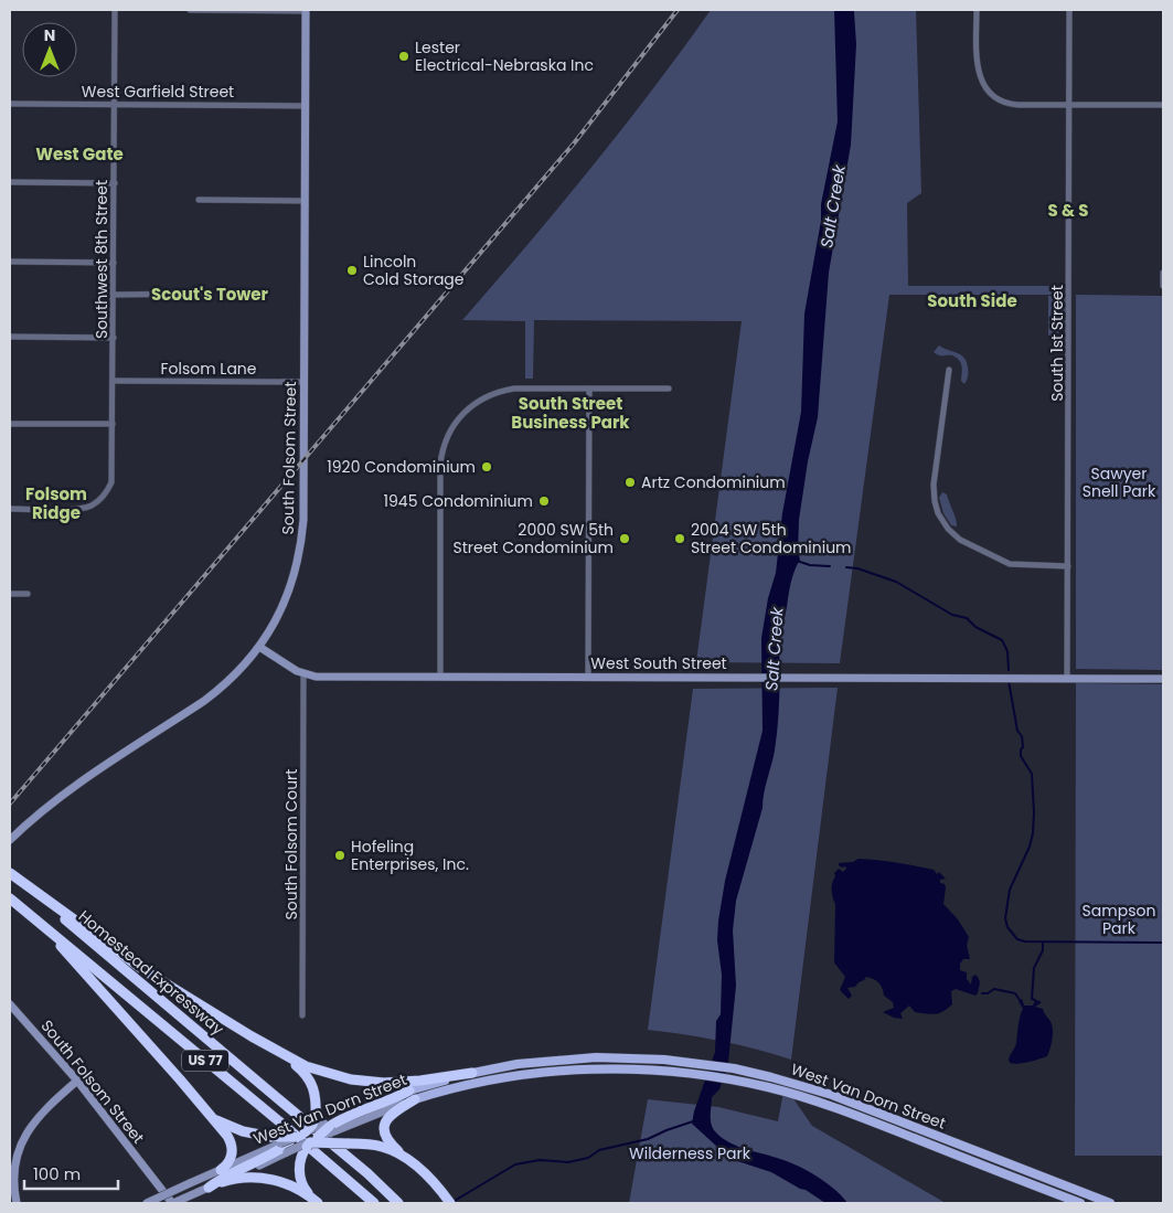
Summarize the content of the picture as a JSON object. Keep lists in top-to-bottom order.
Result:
{
  "streets": {
    "highway": ["Homestead Expressway", "US 77"],
    "main road": ["West Van Dorn Street"],
    "street": [
      "West Garfield Street",
      "Southwest 8th Street",
      "South 1st Street",
      "Folsom Lane",
      "South Folsom Street",
      "West South Street",
      "South Folsom Court"
    ]
  },
  "crossings": [
    ["West Garfield Street", "Southwest 8th Street"],
    ["West Garfield Street", "South Folsom Street"],
    ["Southwest 8th Street", "Folsom Lane"],
    ["South 1st Street", "West South Street"],
    ["Folsom Lane", "South Folsom Street"],
    ["South Folsom Street", "West South Street"],
    ["South Folsom Street", "West Van Dorn Street"],
    ["West South Street", "South Folsom Court"]
  ],
  "districts": [
    "West Gate",
    "S & S",
    "Scout's Tower",
    "South Side",
    "South Street Business Park",
    "Folsom Ridge"
  ],
  "water": ["Salt Creek"],
  "parks": ["Sawyer Snell Park", "Sampson Park", "Wilderness Park"],
  "places": [
    "Lester Electrical-Nebraska Inc",
    "Lincoln Cold Storage",
    "1920 Condominium",
    "Artz Condominium",
    "1945 Condominium",
    "2000 SW 5th Street Condominium",
    "2004 SW 5th Street Condominium",
    "Hofeling Enterprises, Inc."
  ],
  "scale_bar": "100 m",
  "north": "top"
}
